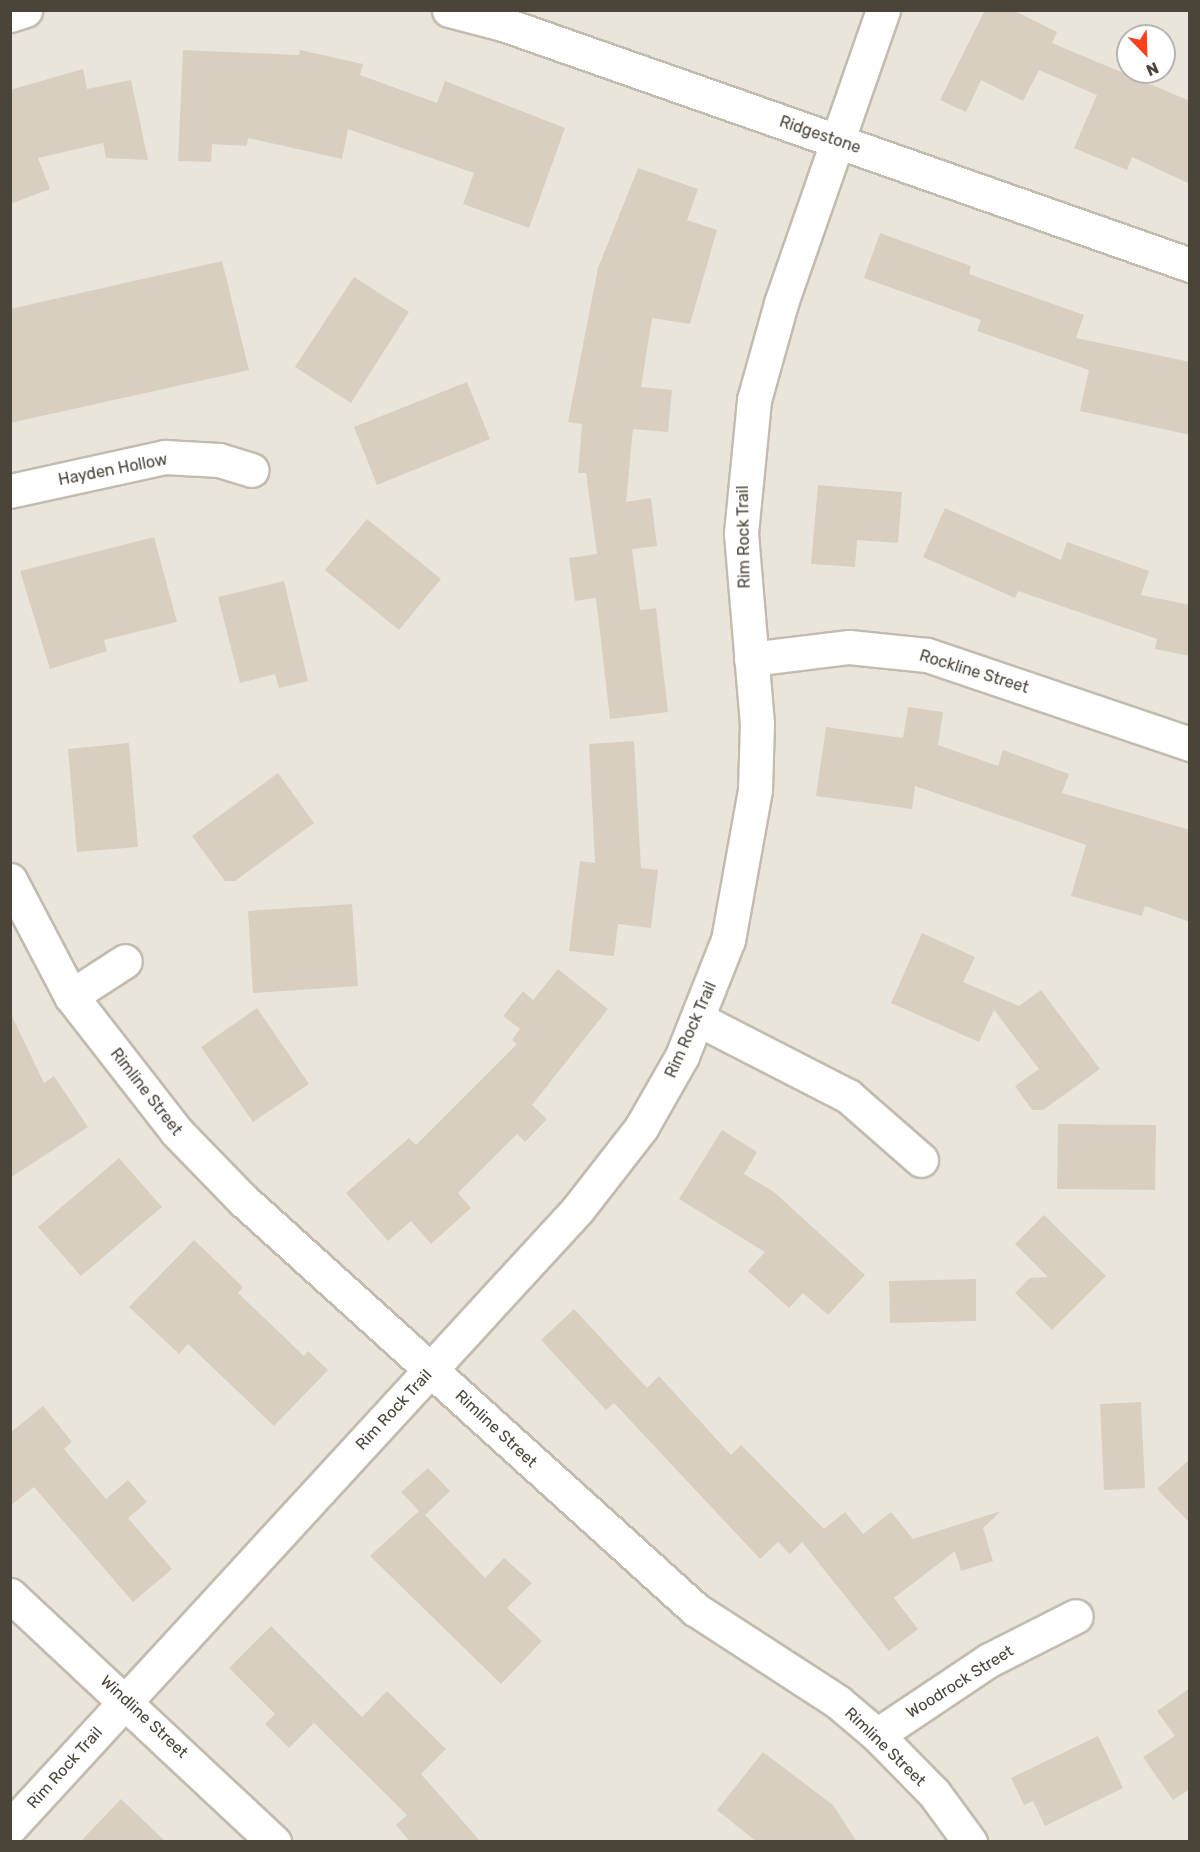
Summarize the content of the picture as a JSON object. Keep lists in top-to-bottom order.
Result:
{
  "streets": {
    "street": [
      "Ridgestone",
      "Hayden Hollow",
      "Rim Rock Trail",
      "Rockline Street",
      "Rimline Street",
      "Woodrock Street",
      "Windline Street"
    ]
  },
  "crossings": [
    ["Ridgestone", "Rim Rock Trail"],
    ["Rim Rock Trail", "Rockline Street"],
    ["Rim Rock Trail", "Rimline Street"],
    ["Rim Rock Trail", "Windline Street"],
    ["Rimline Street", "Woodrock Street"]
  ],
  "north": "bottom right"
}
